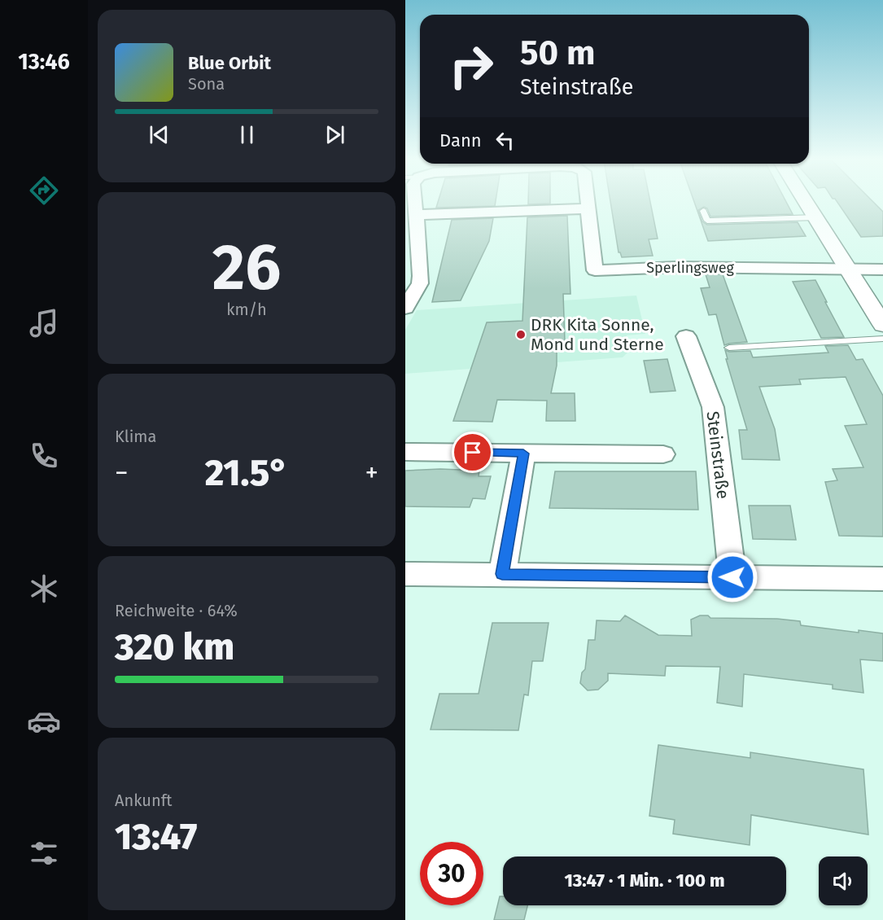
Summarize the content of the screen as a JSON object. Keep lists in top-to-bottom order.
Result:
{
  "streets": {
    "street": ["Sperlingsweg", "Steinstraße"]
  },
  "places": ["DRK Kita Sonne, Mond und Sterne"],
  "page": {
    "tabs": "13:46",
    "turn": ["50 m", "Steinstraße"],
    "song": ["Blue Orbit", "Sona"],
    "then": "Dann",
    "tile": [
      ["26", "km/h"],
      "Klima",
      ["Reichweite · 64%", "320 km"],
      ["Ankunft", "13:47"]
    ],
    "heat": ["−", "21.5°", "+"],
    "limit": "30",
    "trip": "13:47 · 1 Min. · 100 m"
  }
}
